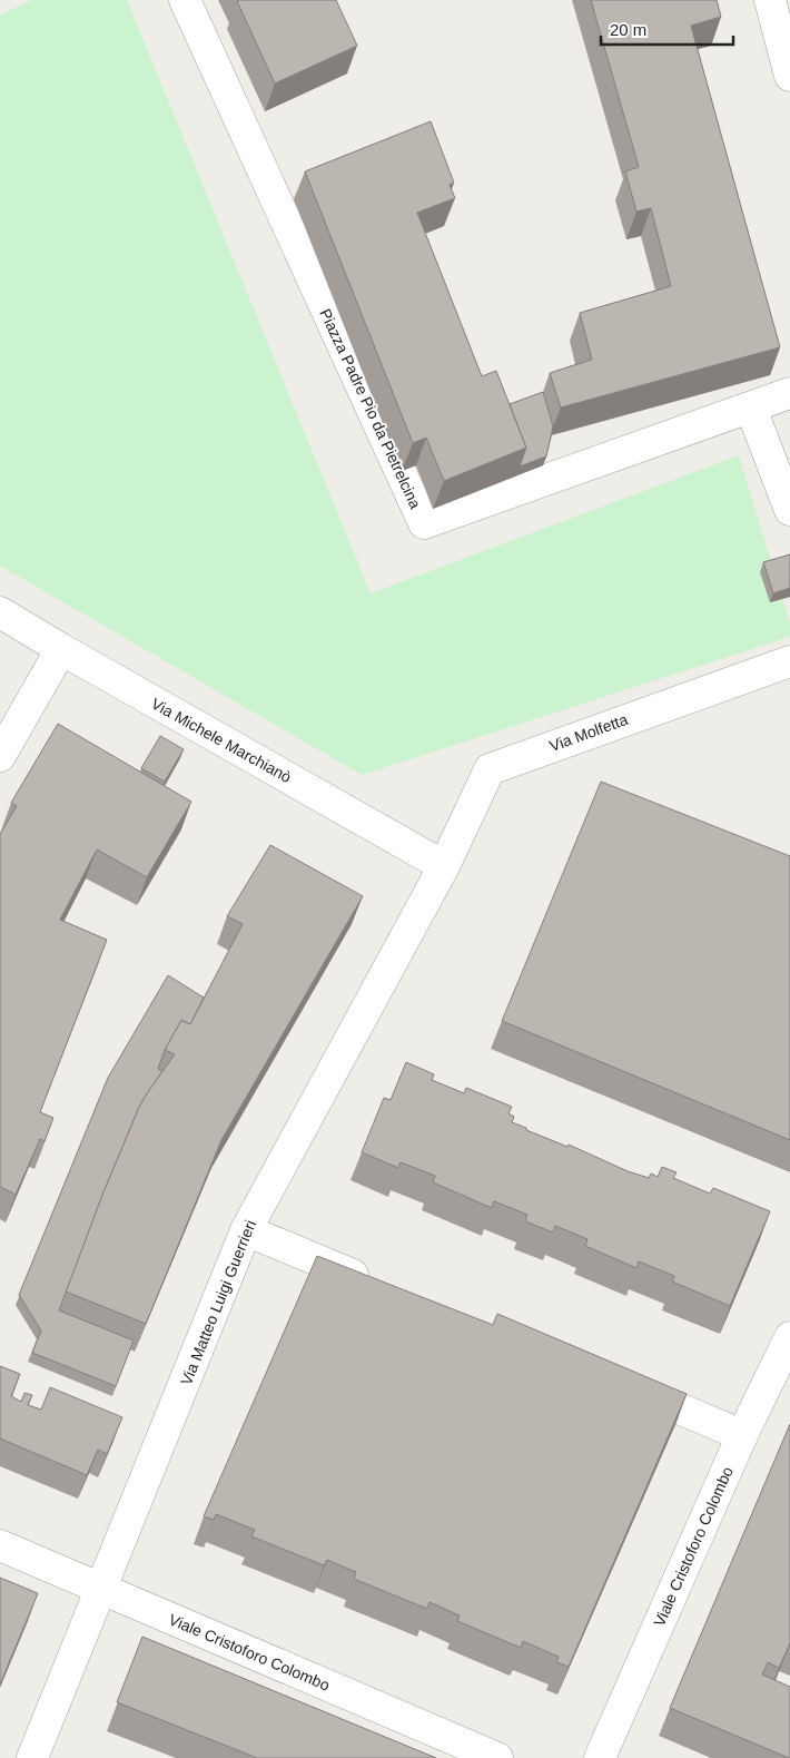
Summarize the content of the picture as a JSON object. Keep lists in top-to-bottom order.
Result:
{
  "streets": {
    "street": [
      "Piazza Padre Pio da Pietrelcina",
      "Via Molfetta",
      "Via Michele Marchianò",
      "Via Matteo Luigi Guerrieri",
      "Viale Cristoforo Colombo"
    ]
  },
  "crossings": [
    ["Via Molfetta", "Via Michele Marchianò"],
    ["Via Molfetta", "Via Matteo Luigi Guerrieri"],
    ["Via Michele Marchianò", "Via Matteo Luigi Guerrieri"],
    ["Via Matteo Luigi Guerrieri", "Viale Cristoforo Colombo"]
  ],
  "scale_bar": "20 m"
}
